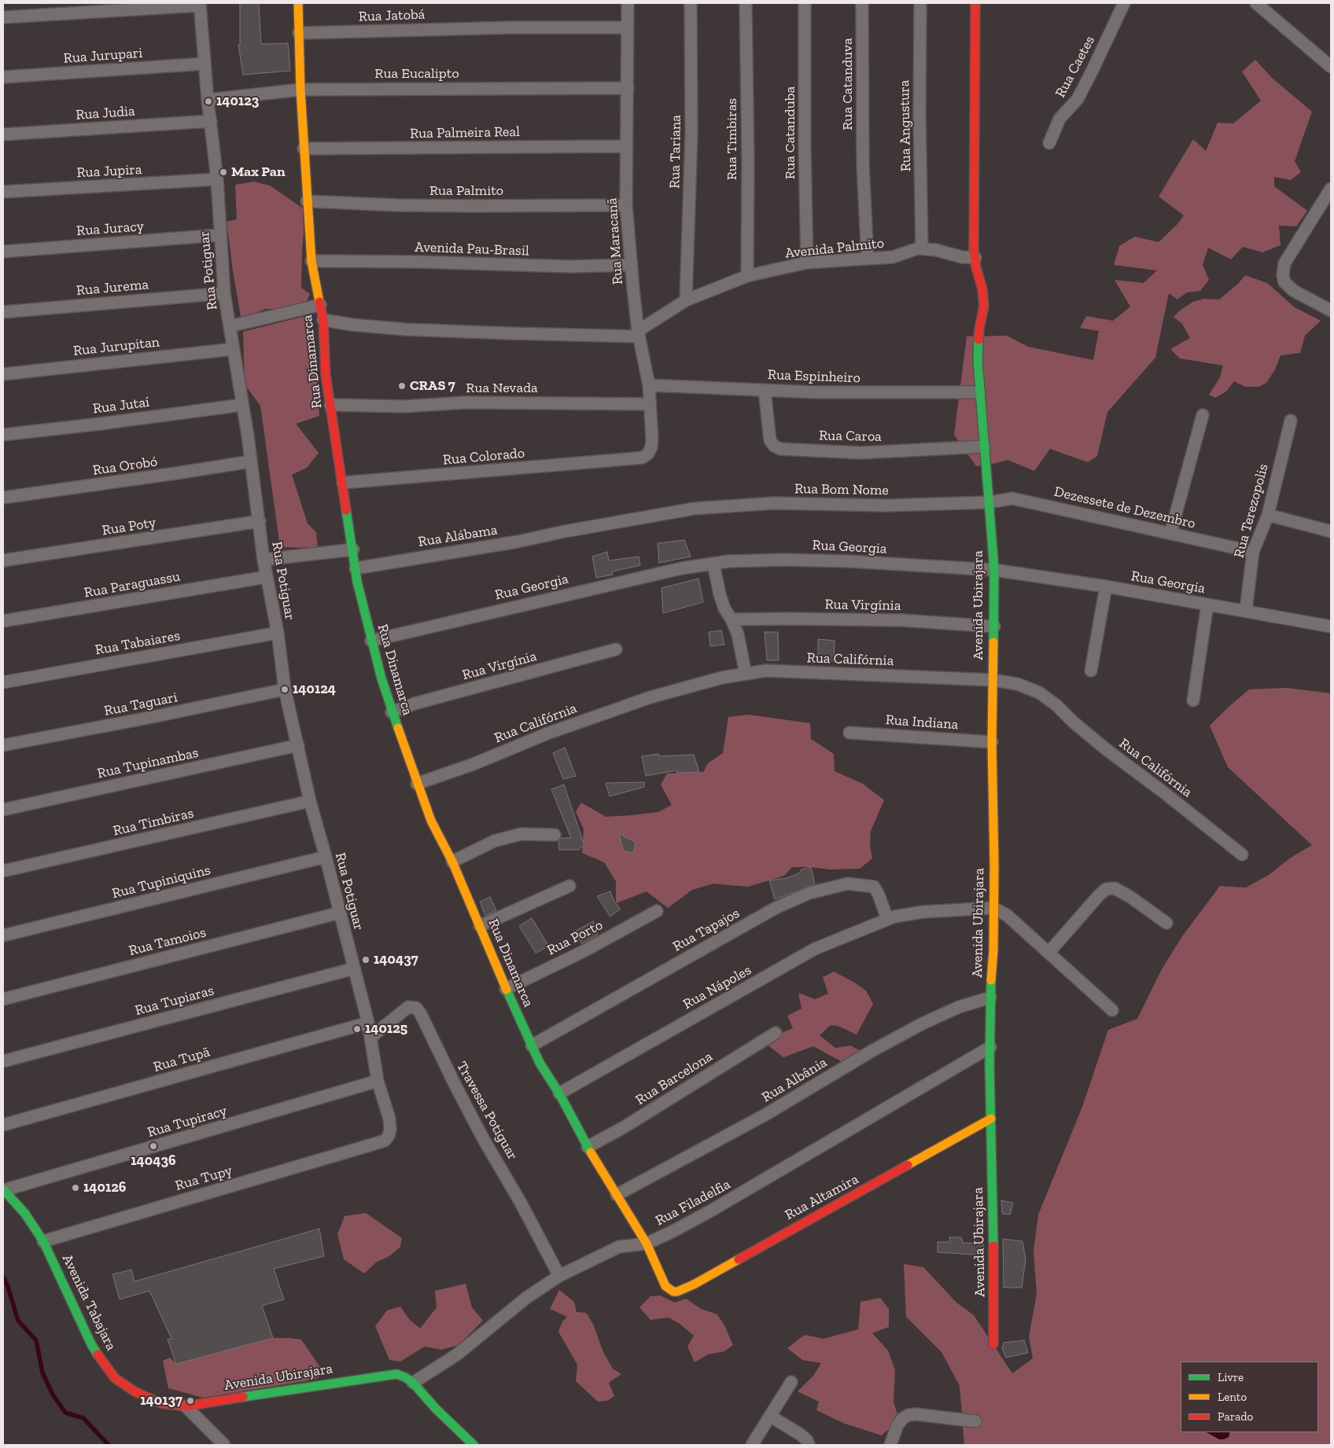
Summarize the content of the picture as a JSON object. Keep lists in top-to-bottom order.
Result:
{
  "streets": {
    "street": [
      "Rua Jatobá",
      "Rua Jurupari",
      "Rua Caetes",
      "Rua Eucalipto",
      "Rua Catanduva",
      "Rua Judia",
      "Rua Angustura",
      "Rua Palmeira Real",
      "Rua Catanduba",
      "Rua Timbiras",
      "Rua Tariana",
      "Rua Jupira",
      "Rua Palmito",
      "Rua Juracy",
      "Rua Maracanã",
      "Avenida Palmito",
      "Avenida Pau-Brasil",
      "Rua Potiguar",
      "Rua Jurema",
      "Rua Jurupitan",
      "Rua Dinamarca",
      "Rua Espinheiro",
      "Rua Nevada",
      "Rua Jutaí",
      "Rua Caroa",
      "Rua Colorado",
      "Rua Orobó",
      "Rua Bom Nome",
      "Dezessete de Dezembro",
      "Rua Terezopolis",
      "Rua Poty",
      "Rua Alábama",
      "Rua Georgia",
      "Rua Paraguassu",
      "Rua Virgínia",
      "Avenida Ubirajara",
      "Rua Tabaiares",
      "Rua Califórnia",
      "Rua Taguari",
      "Rua Indiana",
      "Rua Tupinambas",
      "Rua Tupiniquins",
      "Rua Tapajos",
      "Rua Porto",
      "Rua Tamoios",
      "Rua Nápoles",
      "Rua Tupiaras",
      "Rua Tupã",
      "Rua Barcelona",
      "Rua Albânia",
      "Travessa Potiguar",
      "Rua Tupiracy",
      "Rua Tupy",
      "Rua Altamira",
      "Rua Filadelfia",
      "Avenida Tabajara"
    ]
  },
  "crossings": [
    ["Rua Jatobá", "Rua Maracanã"],
    ["Rua Jatobá", "Rua Dinamarca"],
    ["Rua Jurupari", "Rua Potiguar"],
    ["Rua Eucalipto", "Rua Maracanã"],
    ["Rua Eucalipto", "Rua Potiguar"],
    ["Rua Eucalipto", "Rua Dinamarca"],
    ["Rua Catanduva", "Avenida Palmito"],
    ["Rua Judia", "Rua Potiguar"],
    ["Rua Angustura", "Avenida Palmito"],
    ["Rua Palmeira Real", "Rua Maracanã"],
    ["Rua Palmeira Real", "Rua Dinamarca"],
    ["Rua Catanduba", "Avenida Palmito"],
    ["Rua Timbiras", "Avenida Palmito"],
    ["Rua Timbiras", "Rua Potiguar"],
    ["Rua Tariana", "Avenida Palmito"],
    ["Rua Jupira", "Rua Potiguar"],
    ["Rua Palmito", "Rua Maracanã"],
    ["Rua Palmito", "Rua Dinamarca"],
    ["Rua Juracy", "Rua Potiguar"],
    ["Rua Maracanã", "Avenida Palmito"],
    ["Rua Maracanã", "Avenida Pau-Brasil"],
    ["Rua Maracanã", "Rua Espinheiro"],
    ["Rua Maracanã", "Rua Nevada"],
    ["Rua Maracanã", "Rua Colorado"],
    ["Avenida Palmito", "Avenida Ubirajara"],
    ["Avenida Pau-Brasil", "Rua Dinamarca"],
    ["Rua Potiguar", "Rua Jurema"],
    ["Rua Potiguar", "Rua Jurupitan"],
    ["Rua Potiguar", "Rua Jutaí"],
    ["Rua Potiguar", "Rua Orobó"],
    ["Rua Potiguar", "Rua Poty"],
    ["Rua Potiguar", "Rua Paraguassu"],
    ["Rua Potiguar", "Rua Tabaiares"],
    ["Rua Potiguar", "Rua Taguari"],
    ["Rua Potiguar", "Rua Tupinambas"],
    ["Rua Potiguar", "Rua Tupiniquins"],
    ["Rua Potiguar", "Rua Tamoios"],
    ["Rua Potiguar", "Rua Tupiaras"],
    ["Rua Potiguar", "Rua Tupã"],
    ["Rua Potiguar", "Travessa Potiguar"],
    ["Rua Potiguar", "Rua Tupiracy"],
    ["Rua Potiguar", "Rua Tupy"],
    ["Rua Dinamarca", "Rua Nevada"],
    ["Rua Dinamarca", "Rua Colorado"],
    ["Rua Dinamarca", "Rua Alábama"],
    ["Rua Dinamarca", "Rua Georgia"],
    ["Rua Dinamarca", "Rua Virgínia"],
    ["Rua Dinamarca", "Rua Califórnia"],
    ["Rua Dinamarca", "Rua Tapajos"],
    ["Rua Dinamarca", "Rua Porto"],
    ["Rua Dinamarca", "Rua Nápoles"],
    ["Rua Dinamarca", "Rua Barcelona"],
    ["Rua Dinamarca", "Rua Albânia"],
    ["Rua Dinamarca", "Rua Altamira"],
    ["Rua Dinamarca", "Rua Filadelfia"],
    ["Rua Espinheiro", "Rua Caroa"],
    ["Rua Espinheiro", "Avenida Ubirajara"],
    ["Rua Caroa", "Avenida Ubirajara"],
    ["Rua Bom Nome", "Dezessete de Dezembro"],
    ["Rua Bom Nome", "Rua Alábama"],
    ["Rua Bom Nome", "Avenida Ubirajara"],
    ["Dezessete de Dezembro", "Rua Terezopolis"],
    ["Dezessete de Dezembro", "Avenida Ubirajara"],
    ["Rua Terezopolis", "Rua Georgia"],
    ["Rua Georgia", "Avenida Ubirajara"],
    ["Rua Virgínia", "Avenida Ubirajara"],
    ["Avenida Ubirajara", "Rua Califórnia"],
    ["Avenida Ubirajara", "Rua Indiana"],
    ["Avenida Ubirajara", "Rua Nápoles"],
    ["Avenida Ubirajara", "Rua Albânia"],
    ["Avenida Ubirajara", "Rua Altamira"],
    ["Avenida Ubirajara", "Rua Filadelfia"],
    ["Avenida Ubirajara", "Avenida Tabajara"],
    ["Rua Tapajos", "Rua Nápoles"],
    ["Travessa Potiguar", "Rua Filadelfia"],
    ["Rua Tupiracy", "Avenida Tabajara"],
    ["Rua Tupy", "Avenida Tabajara"]
  ],
  "places": [
    "140123",
    "Max Pan",
    "CRAS 7",
    "140124",
    "140437",
    "140125",
    "140436",
    "140126",
    "140137"
  ],
  "legend": ["Livre", "Lento", "Parado"]
}
